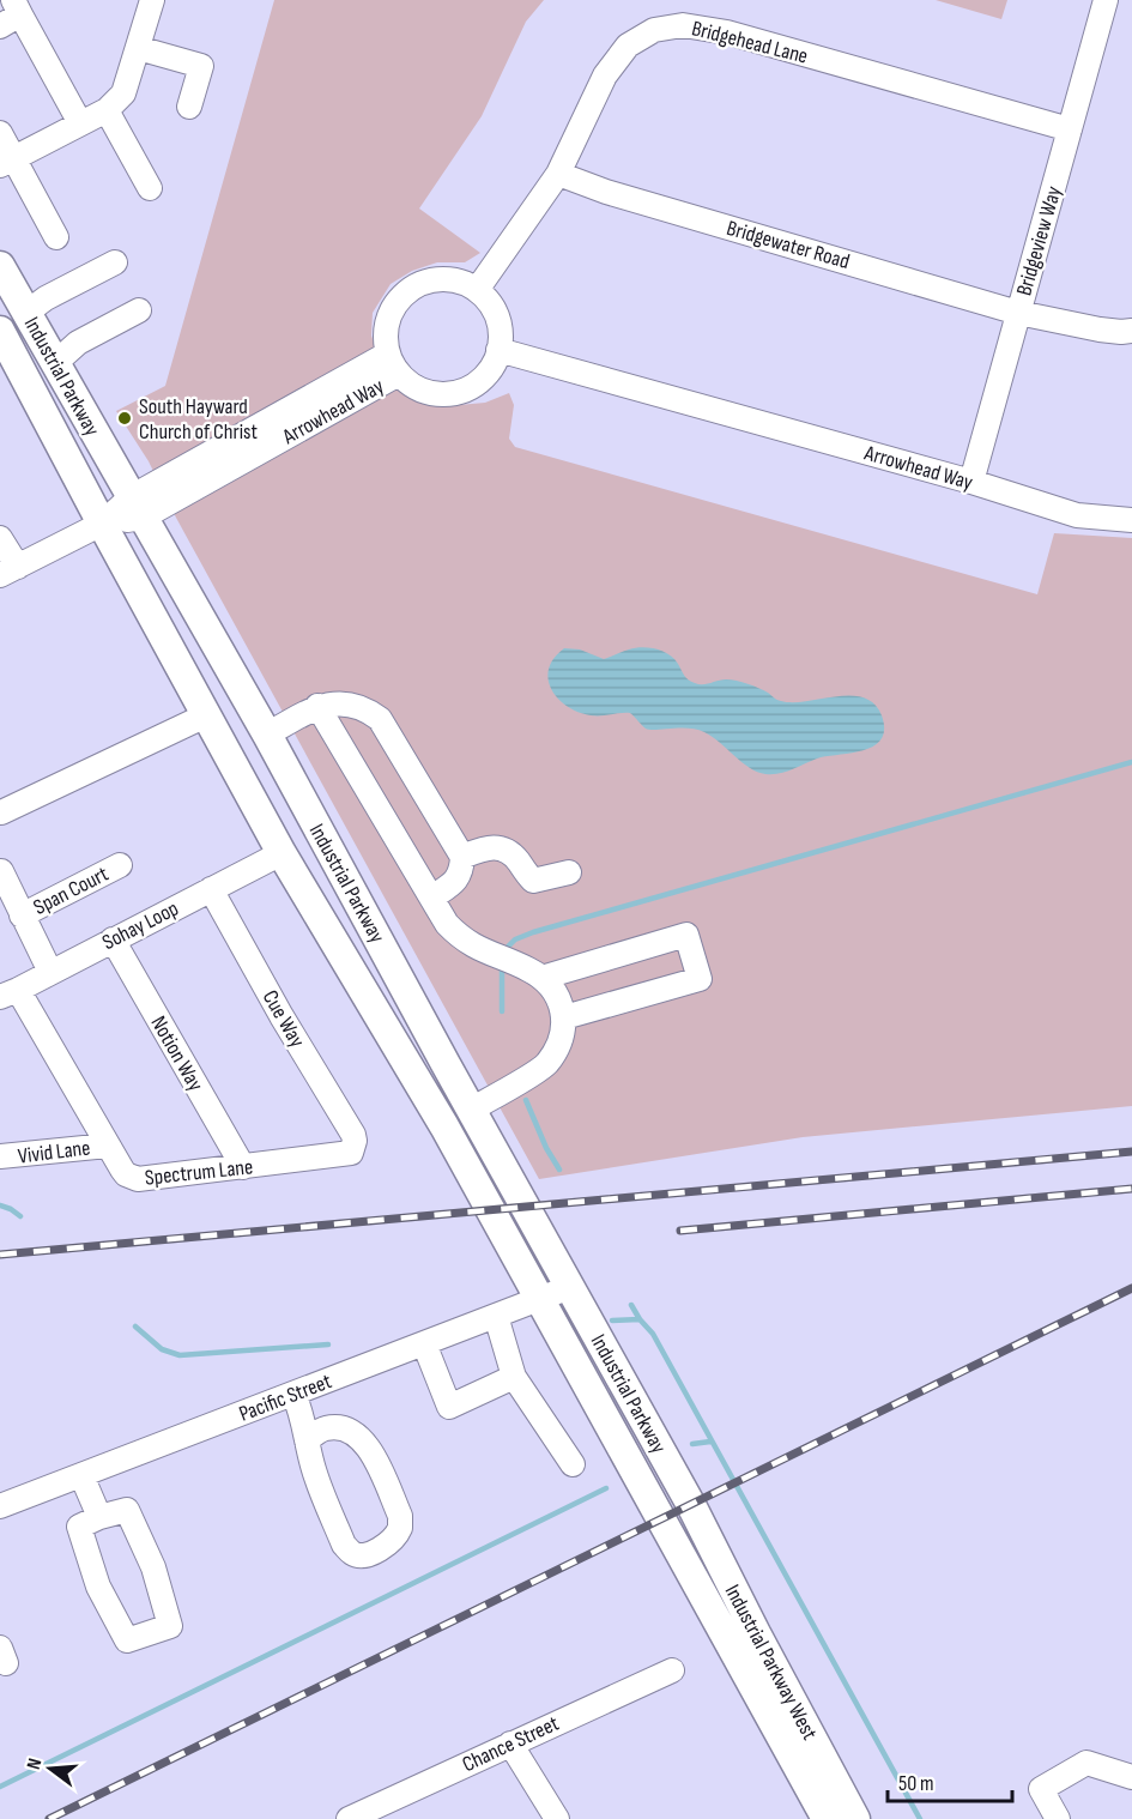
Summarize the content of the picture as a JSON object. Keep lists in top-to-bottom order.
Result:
{
  "streets": {
    "main road": ["Industrial Parkway", "Industrial Parkway West"],
    "street": [
      "Bridgehead Lane",
      "Bridgeview Way",
      "Bridgewater Road",
      "Arrowhead Way",
      "Span Court",
      "Sohay Loop",
      "Cue Way",
      "Notion Way",
      "Vivid Lane",
      "Spectrum Lane",
      "Pacific Street",
      "Chance Street"
    ]
  },
  "crossings": [
    ["Bridgehead Lane", "Bridgeview Way"],
    ["Bridgehead Lane", "Bridgewater Road"],
    ["Bridgehead Lane", "Arrowhead Way"],
    ["Bridgeview Way", "Bridgewater Road"],
    ["Bridgeview Way", "Arrowhead Way"],
    ["Industrial Parkway", "Arrowhead Way"],
    ["Industrial Parkway", "Sohay Loop"],
    ["Industrial Parkway", "Pacific Street"],
    ["Industrial Parkway", "Industrial Parkway West"],
    ["Span Court", "Sohay Loop"],
    ["Sohay Loop", "Cue Way"],
    ["Sohay Loop", "Notion Way"],
    ["Sohay Loop", "Spectrum Lane"],
    ["Cue Way", "Spectrum Lane"],
    ["Notion Way", "Spectrum Lane"],
    ["Vivid Lane", "Spectrum Lane"]
  ],
  "places": ["South Hayward Church of Christ"],
  "scale_bar": "50 m",
  "north": "left"
}
